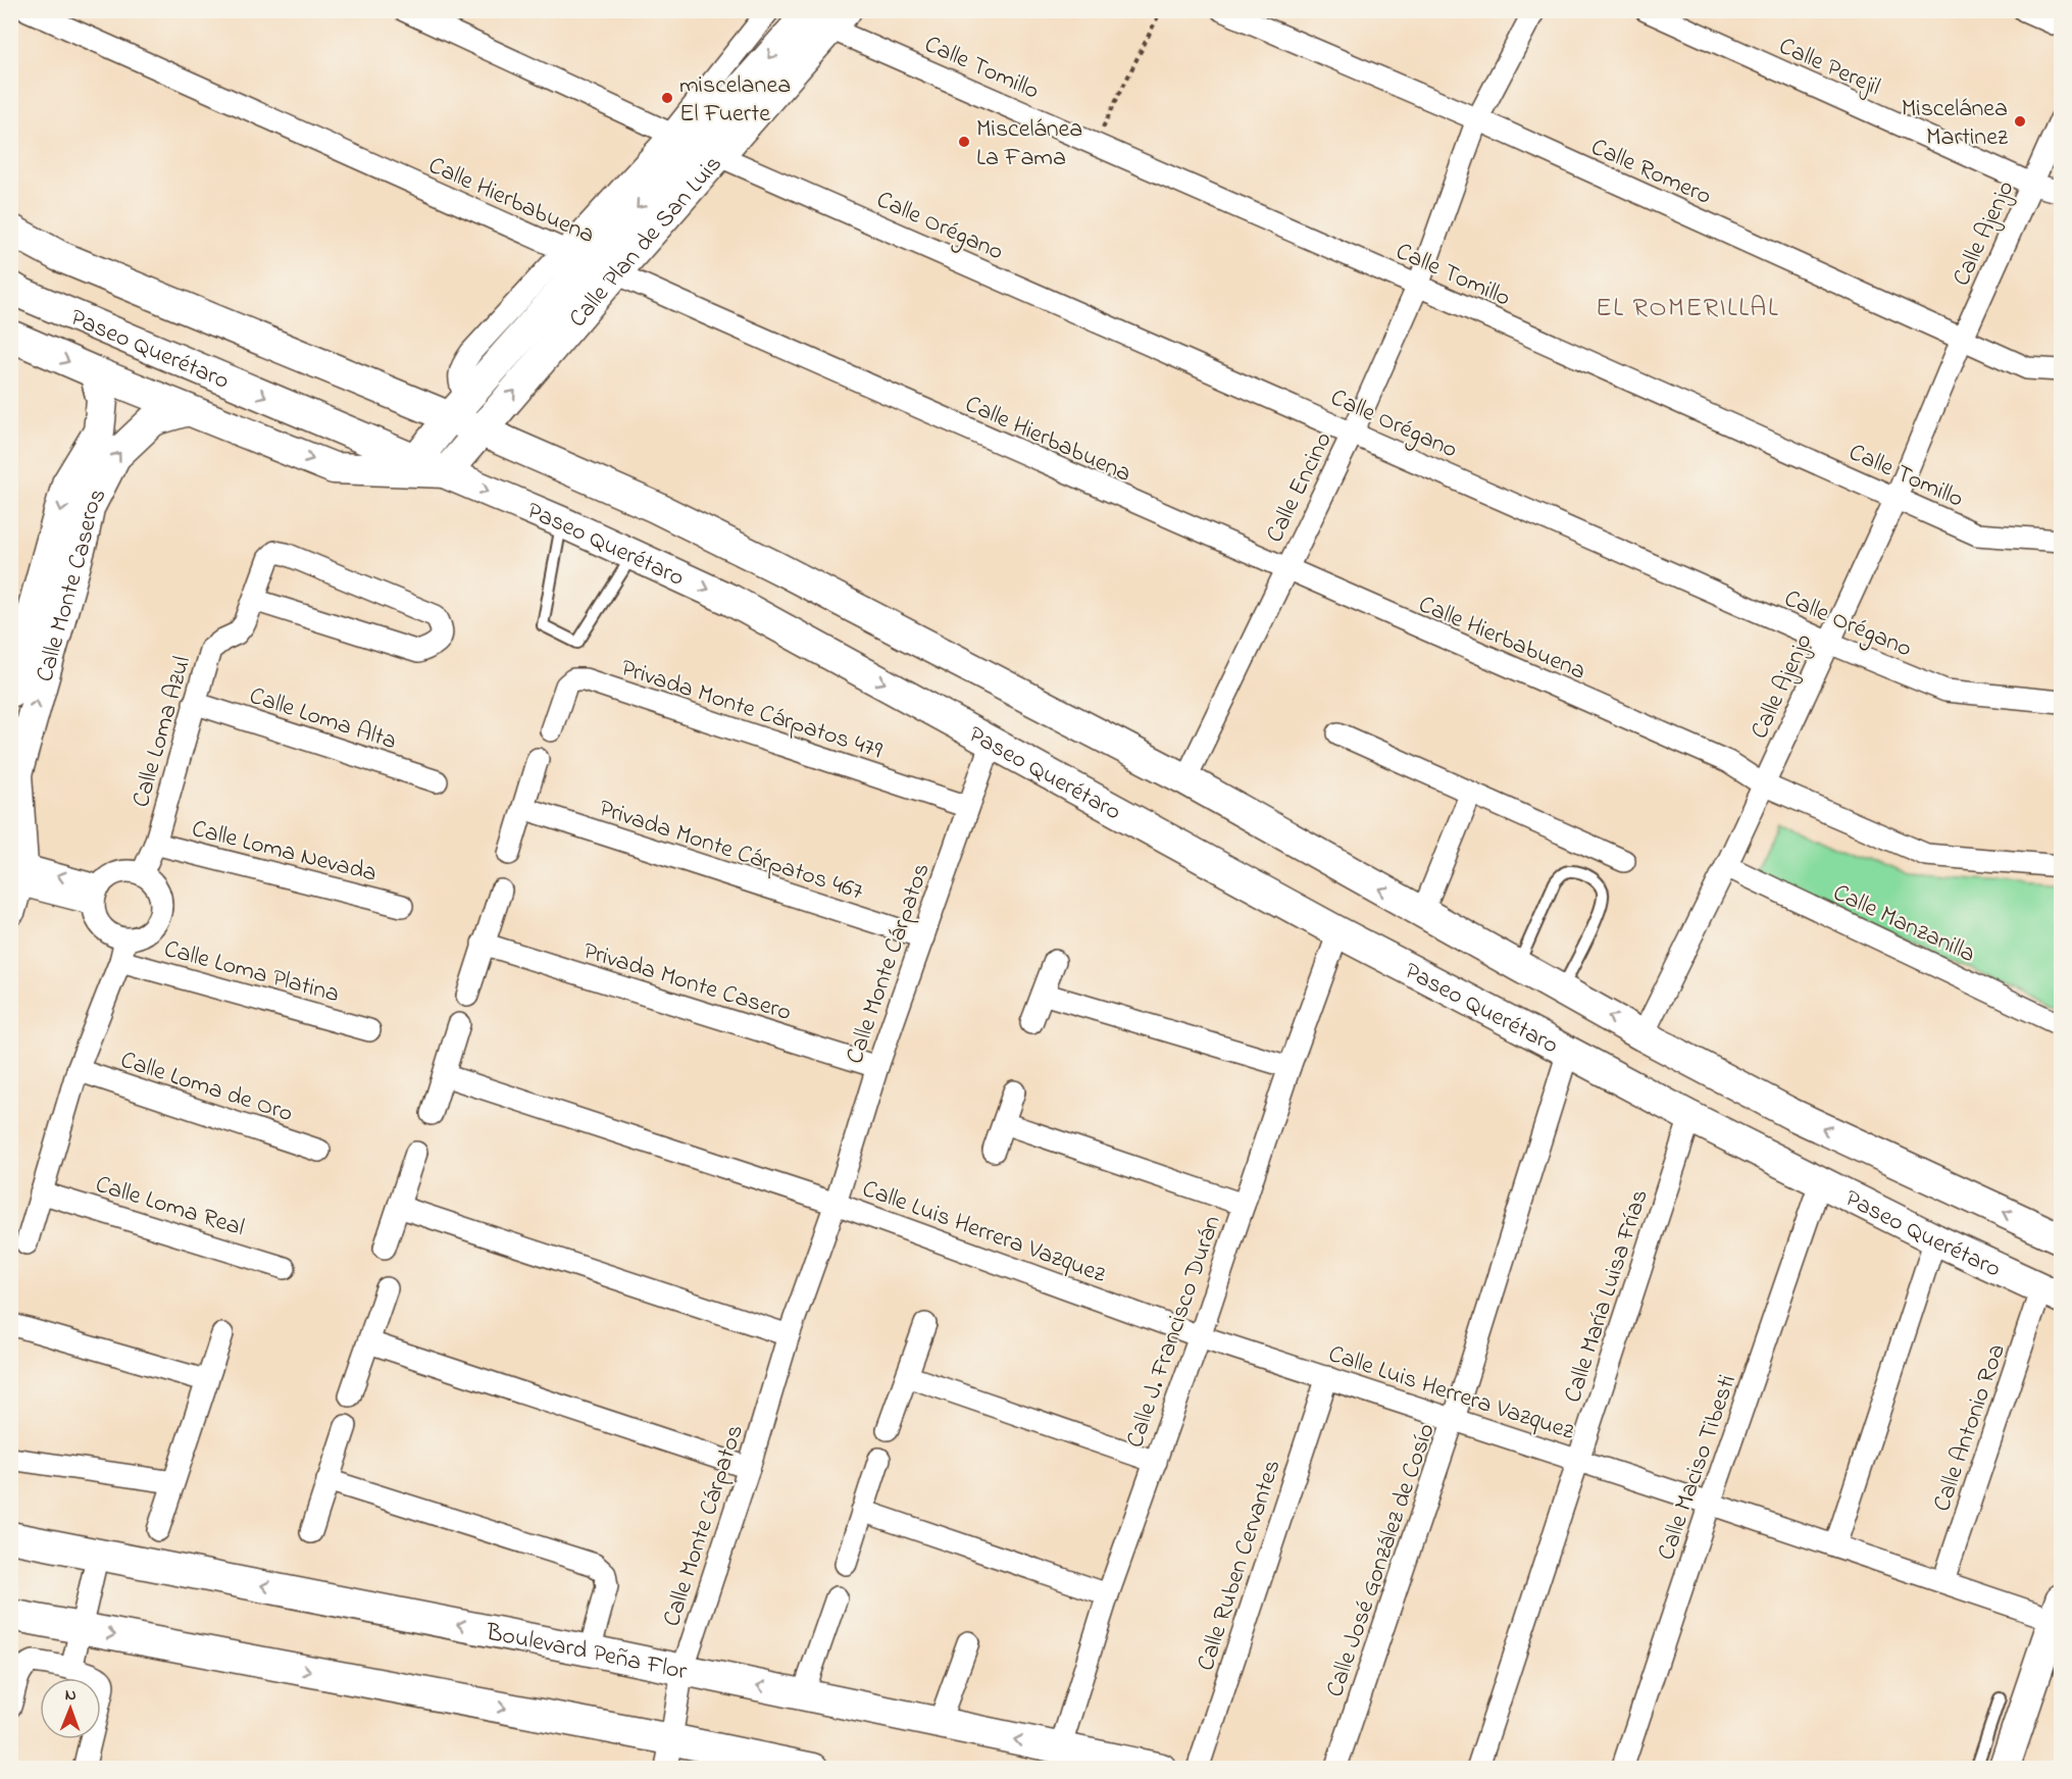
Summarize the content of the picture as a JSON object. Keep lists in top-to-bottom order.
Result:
{
  "streets": {
    "main road": [
      "Calle Plan de San Luis",
      "Paseo Querétaro",
      "Calle Monte Caseros",
      "Boulevard Peña Flor"
    ],
    "street": [
      "Calle Perejil",
      "Calle Tomillo",
      "Calle Romero",
      "Calle Hierbabuena",
      "Calle Orégano",
      "Calle Ajenjo",
      "Calle Encino",
      "Privada Monte Cárpatos 479",
      "Calle Loma Alta",
      "Calle Loma Azul",
      "Privada Monte Cárpatos 467",
      "Calle Loma Nevada",
      "Calle Manzanilla",
      "Calle Monte Cárpatos",
      "Calle Loma Platina",
      "Privada Monte Casero",
      "Calle Loma de Oro",
      "Calle Loma Real",
      "Calle Luis Herrera Vazquez",
      "Calle María Luisa Frías",
      "Calle J. Francisco Durán",
      "Calle Antonio Roa",
      "Calle Maciso Tibesti",
      "Calle José González de Cosío",
      "Calle Ruben Cervantes"
    ]
  },
  "crossings": [
    ["Calle Perejil", "Calle Ajenjo"],
    ["Calle Tomillo", "Calle Ajenjo"],
    ["Calle Tomillo", "Calle Plan de San Luis"],
    ["Calle Tomillo", "Calle Encino"],
    ["Calle Romero", "Calle Ajenjo"],
    ["Calle Romero", "Calle Encino"],
    ["Calle Hierbabuena", "Calle Ajenjo"],
    ["Calle Hierbabuena", "Calle Plan de San Luis"],
    ["Calle Hierbabuena", "Calle Encino"],
    ["Calle Orégano", "Calle Ajenjo"],
    ["Calle Orégano", "Calle Plan de San Luis"],
    ["Calle Orégano", "Calle Encino"],
    ["Calle Ajenjo", "Paseo Querétaro"],
    ["Calle Ajenjo", "Calle Manzanilla"],
    ["Calle Plan de San Luis", "Paseo Querétaro"],
    ["Paseo Querétaro", "Calle Encino"],
    ["Paseo Querétaro", "Calle Monte Cárpatos"],
    ["Paseo Querétaro", "Calle María Luisa Frías"],
    ["Paseo Querétaro", "Calle J. Francisco Durán"],
    ["Paseo Querétaro", "Calle Antonio Roa"],
    ["Paseo Querétaro", "Calle Maciso Tibesti"],
    ["Paseo Querétaro", "Calle José González de Cosío"],
    ["Privada Monte Cárpatos 479", "Calle Monte Cárpatos"],
    ["Calle Loma Alta", "Calle Loma Azul"],
    ["Calle Loma Azul", "Calle Loma Nevada"],
    ["Privada Monte Cárpatos 467", "Calle Monte Cárpatos"],
    ["Calle Monte Cárpatos", "Privada Monte Casero"],
    ["Calle Monte Cárpatos", "Calle Luis Herrera Vazquez"],
    ["Calle Monte Cárpatos", "Boulevard Peña Flor"],
    ["Calle Luis Herrera Vazquez", "Calle María Luisa Frías"],
    ["Calle Luis Herrera Vazquez", "Calle J. Francisco Durán"],
    ["Calle Luis Herrera Vazquez", "Calle Antonio Roa"],
    ["Calle Luis Herrera Vazquez", "Calle Maciso Tibesti"],
    ["Calle Luis Herrera Vazquez", "Calle José González de Cosío"],
    ["Calle Luis Herrera Vazquez", "Calle Ruben Cervantes"],
    ["Calle J. Francisco Durán", "Boulevard Peña Flor"]
  ],
  "districts": ["EL ROMERILLAL"],
  "places": ["miscelanea El Fuerte", "Miscelánea Martinez", "Miscelánea La Fama"],
  "north": "top"
}
